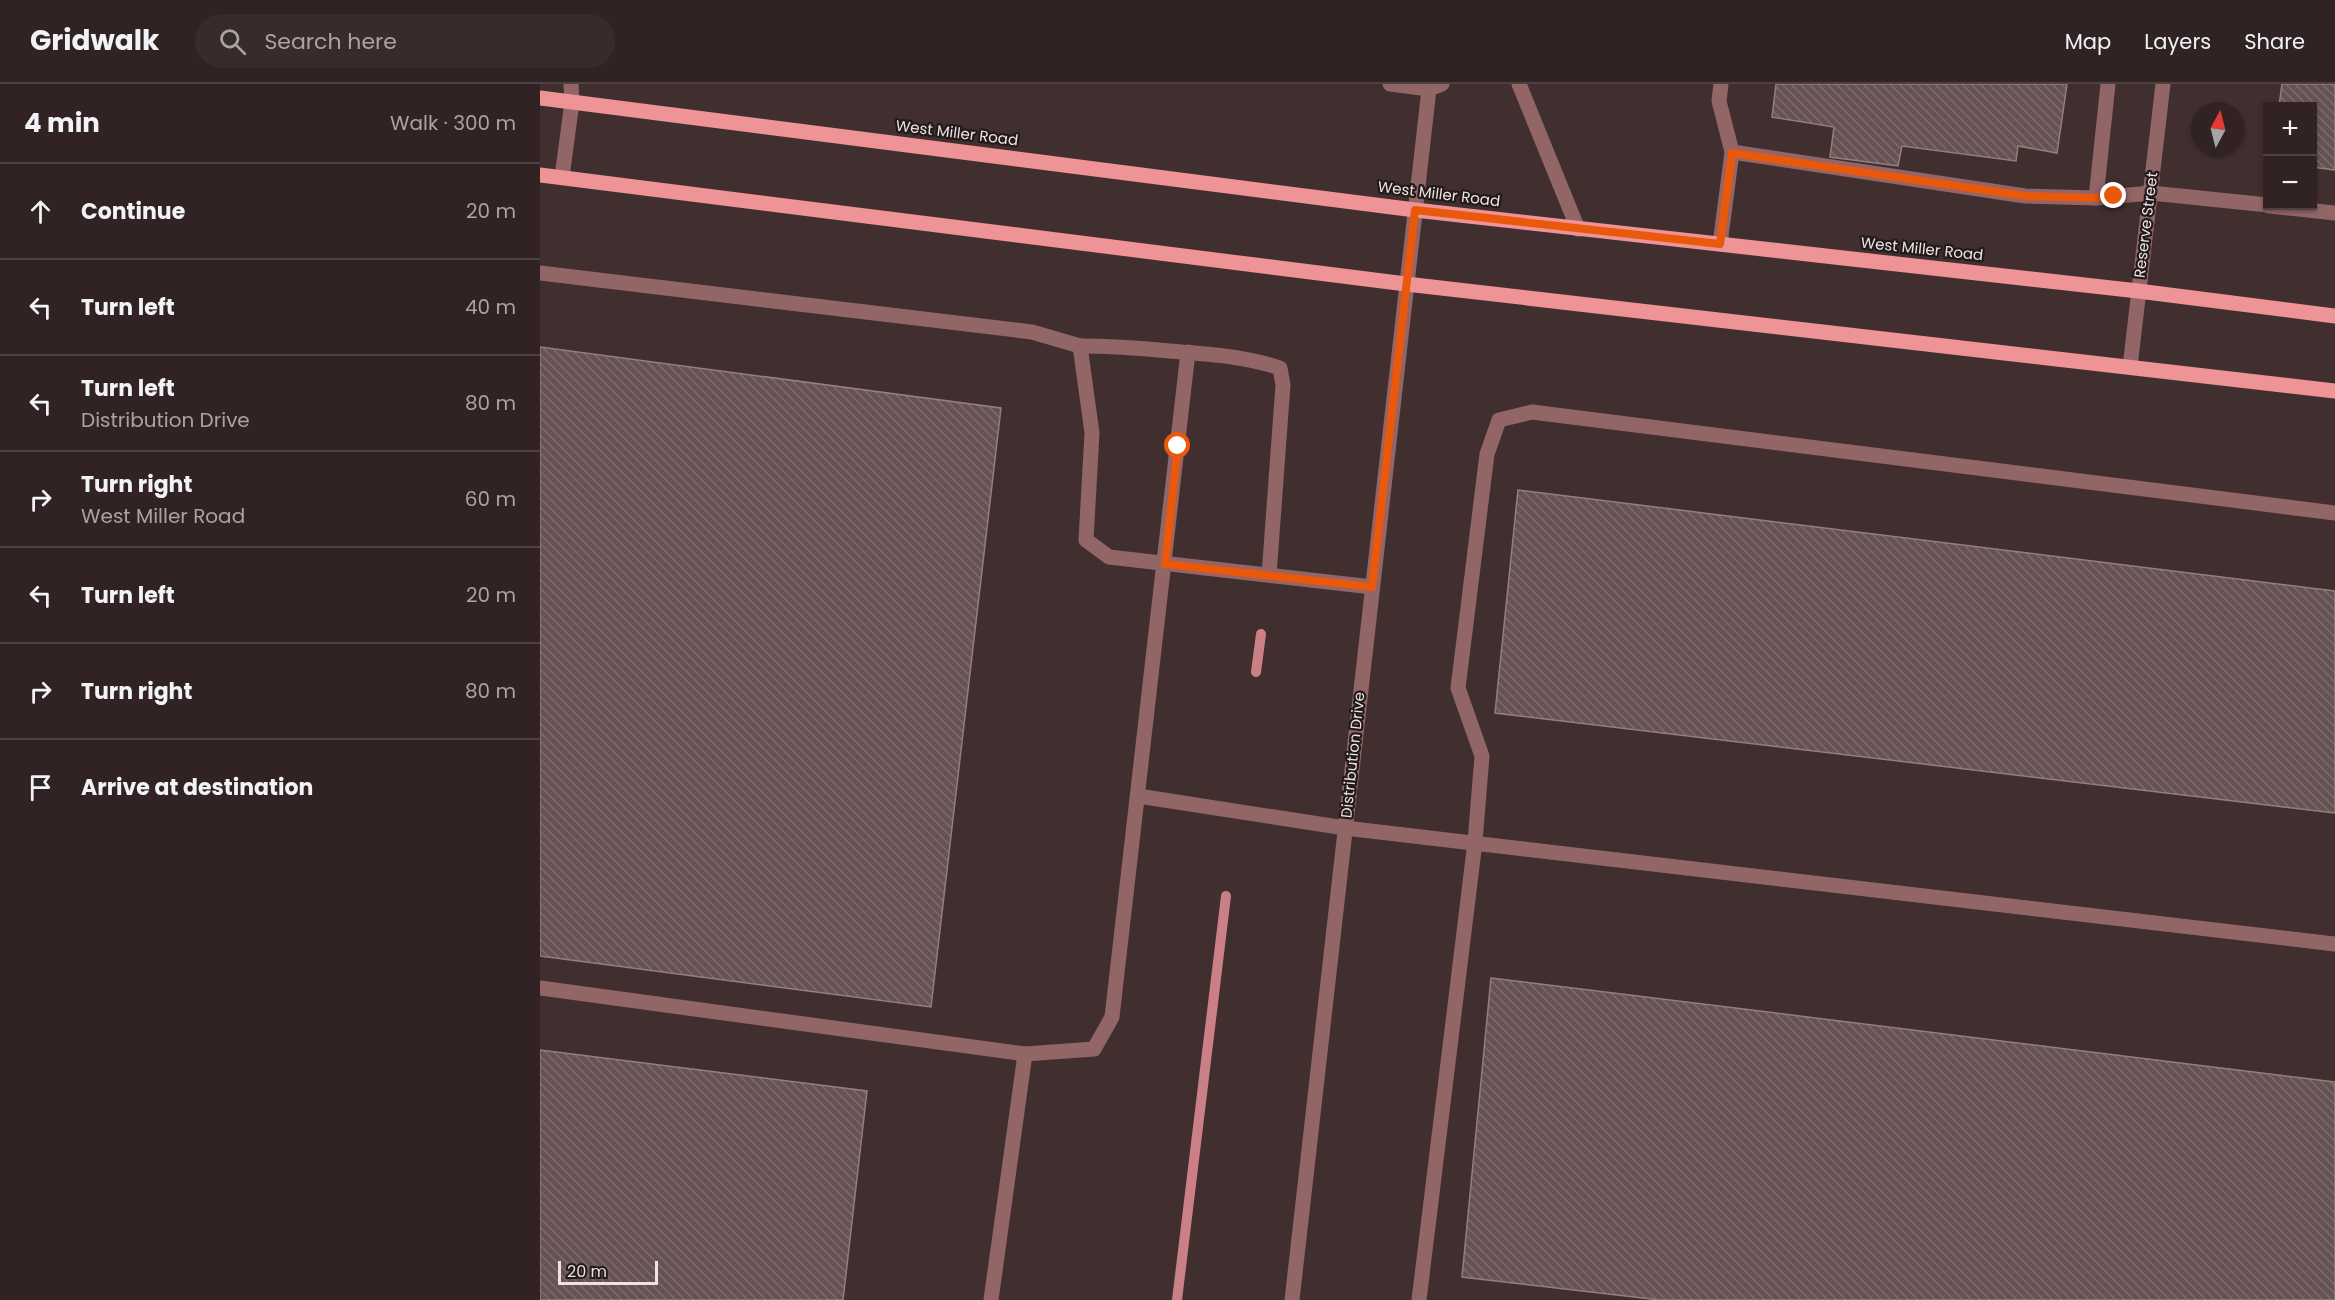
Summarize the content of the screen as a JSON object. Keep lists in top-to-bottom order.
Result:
{
  "streets": {
    "main road": ["West Miller Road"],
    "street": ["Reserve Street", "Distribution Drive"]
  },
  "crossings": [
    ["West Miller Road", "Reserve Street"],
    ["West Miller Road", "Distribution Drive"]
  ],
  "scale_bar": "20 m",
  "north": "top",
  "page": {
    "header": "Gridwalk",
    "search": "Search here",
    "nav": ["Map", "Layers", "Share"],
    "heading": ["4 min", "Walk · 300 m"],
    "map_buttons": ["+", "−"],
    "list": [
      ["Continue", "20 m"],
      ["Turn left", "40 m"],
      ["Turn left", "Distribution Drive", "80 m"],
      ["Turn right", "West Miller Road", "60 m"],
      ["Turn left", "20 m"],
      ["Turn right", "80 m"],
      "Arrive at destination"
    ],
    "scale": "20 m"
  }
}
